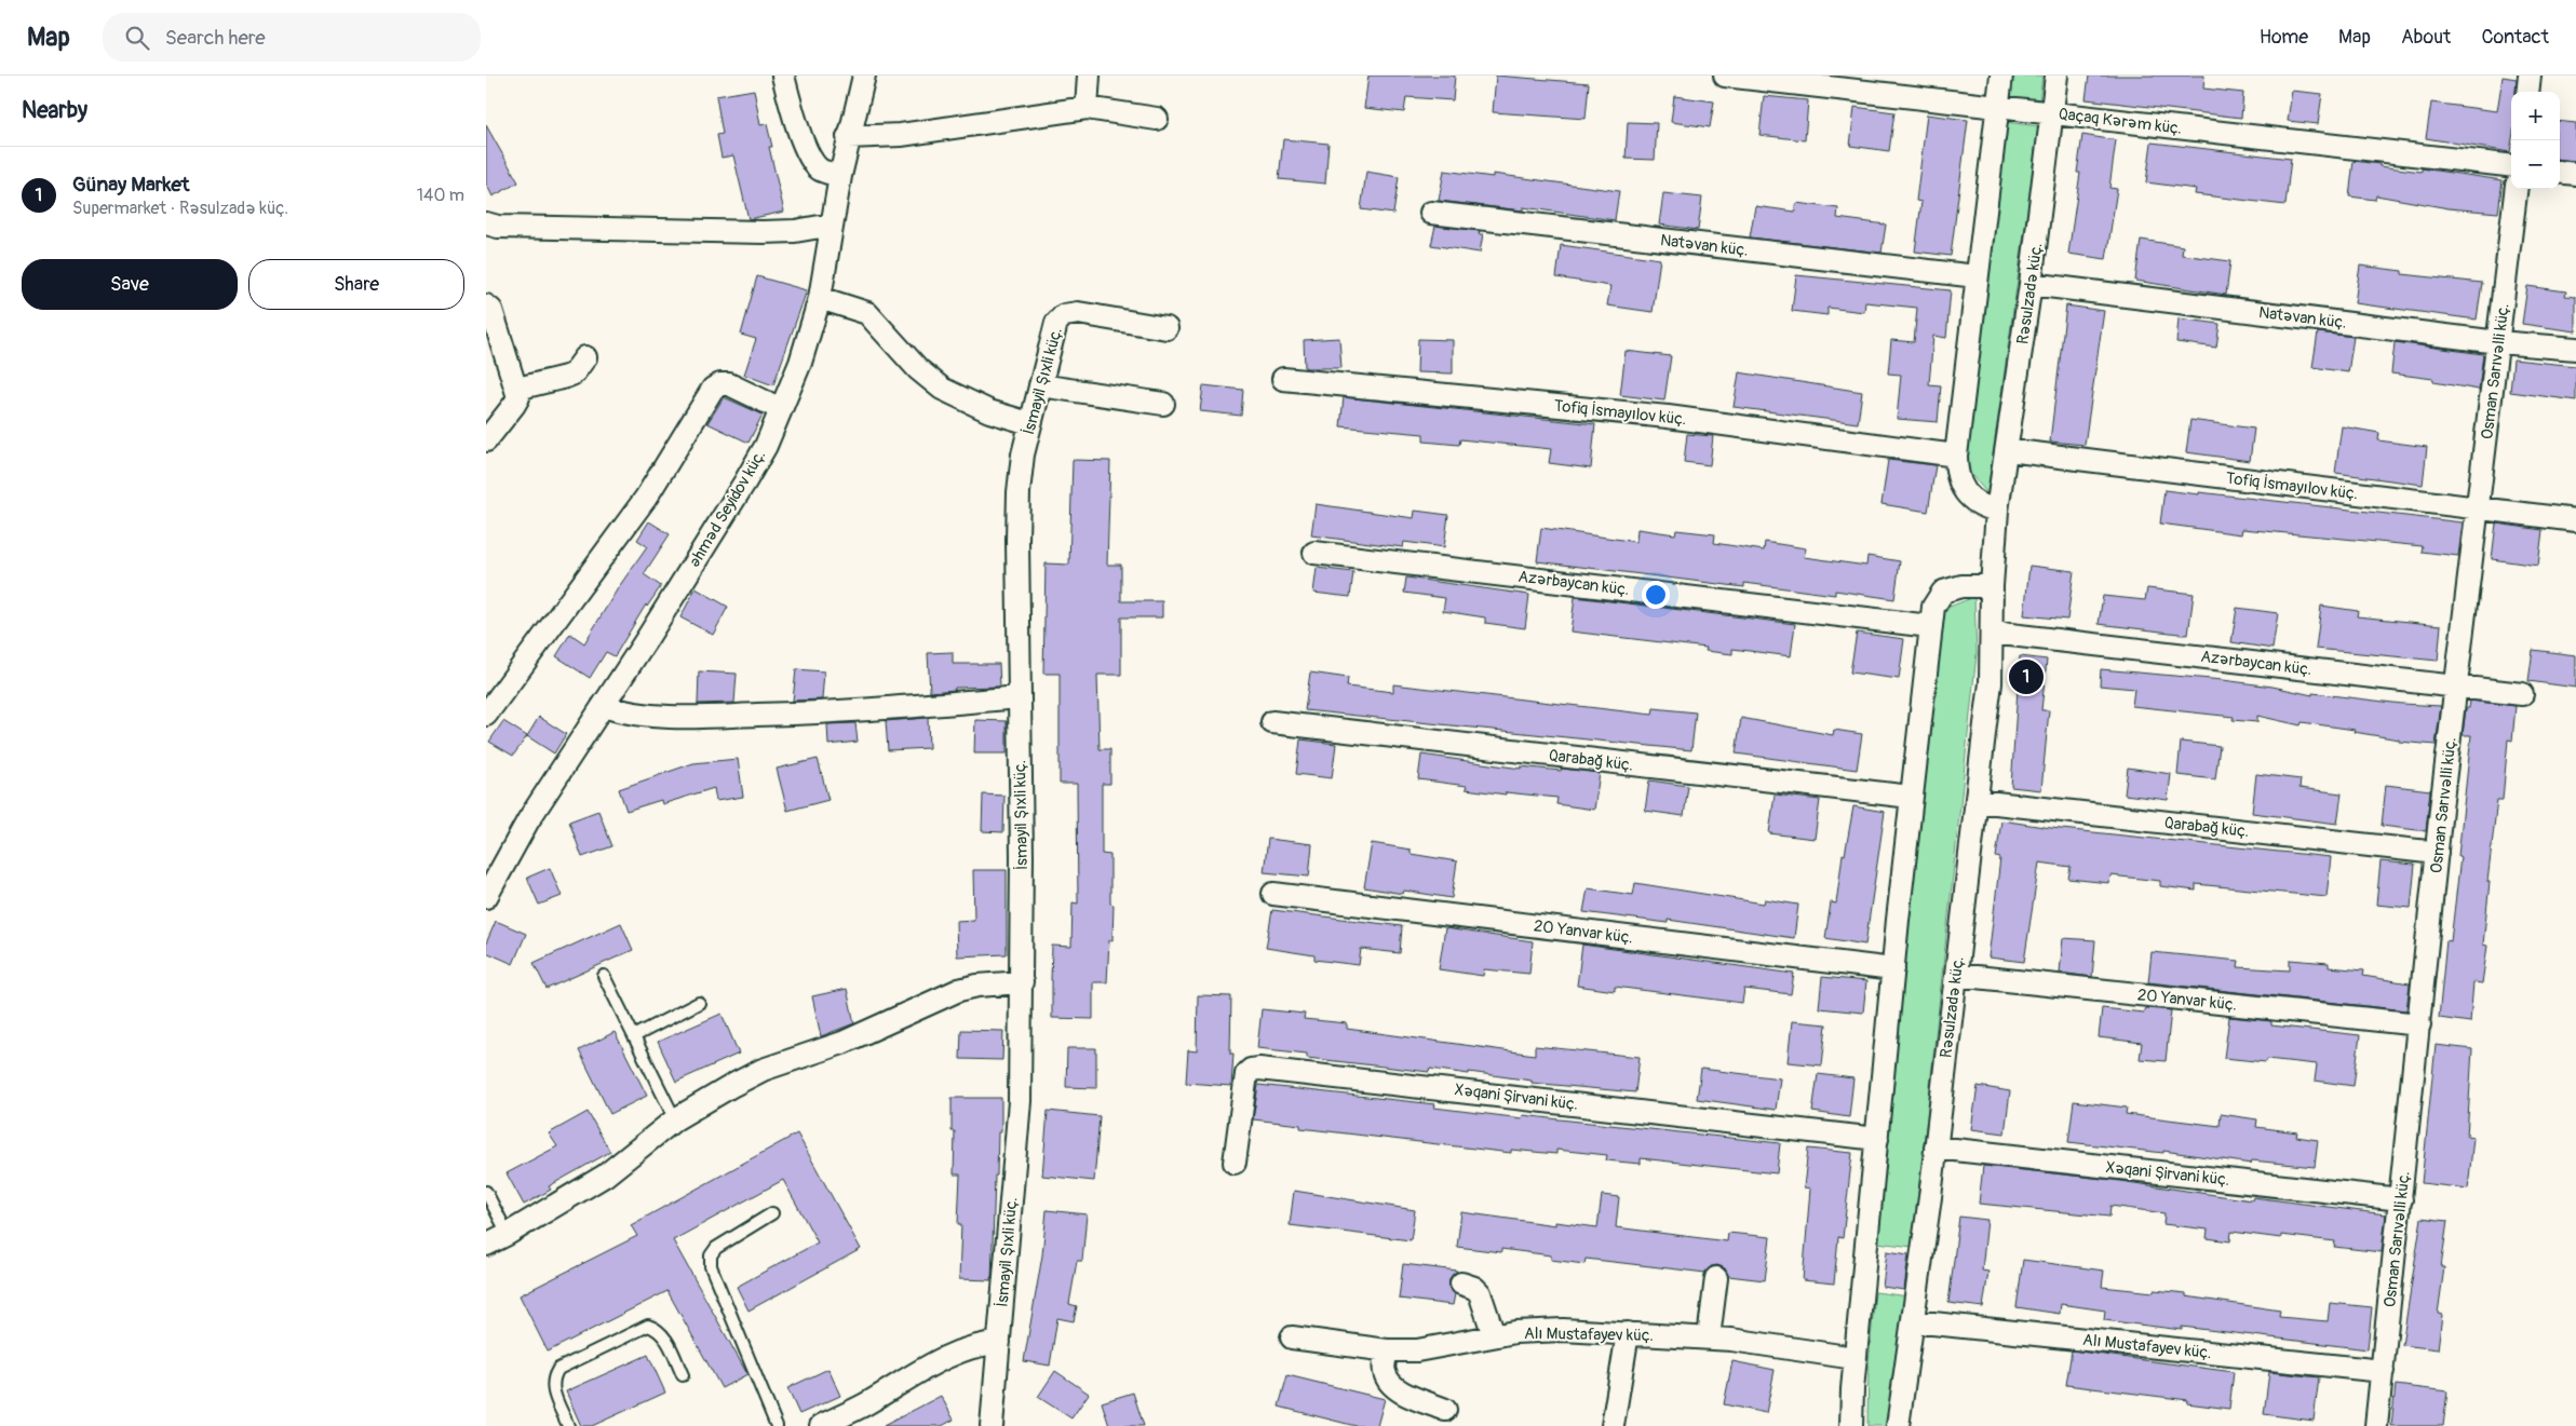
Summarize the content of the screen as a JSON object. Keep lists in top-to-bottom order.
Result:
{
  "streets": {
    "street": [
      "Qaçaq Kərəm küç.",
      "Natəvan küç.",
      "Rəsulzadə küç.",
      "Osman Sarıvəlli küç.",
      "İsmayil Şıxli küç.",
      "Tofiq İsmayılov küç.",
      "Əhməd Seyidov küç.",
      "Azərbaycan küç.",
      "Qarabağ küç.",
      "20 Yanvar küç.",
      "Xəqani Şirvani küç.",
      "Alı Mustafayev küç."
    ]
  },
  "crossings": [
    ["Qaçaq Kərəm küç.", "Rəsulzadə küç."],
    ["Natəvan küç.", "Rəsulzadə küç."],
    ["Natəvan küç.", "Osman Sarıvəlli küç."],
    ["Rəsulzadə küç.", "Tofiq İsmayılov küç."],
    ["Rəsulzadə küç.", "Azərbaycan küç."],
    ["Rəsulzadə küç.", "Qarabağ küç."],
    ["Rəsulzadə küç.", "20 Yanvar küç."],
    ["Rəsulzadə küç.", "Xəqani Şirvani küç."],
    ["Rəsulzadə küç.", "Alı Mustafayev küç."],
    ["Osman Sarıvəlli küç.", "Tofiq İsmayılov küç."],
    ["Osman Sarıvəlli küç.", "Azərbaycan küç."],
    ["Osman Sarıvəlli küç.", "Qarabağ küç."],
    ["Osman Sarıvəlli küç.", "20 Yanvar küç."],
    ["Osman Sarıvəlli küç.", "Xəqani Şirvani küç."],
    ["Osman Sarıvəlli küç.", "Alı Mustafayev küç."]
  ],
  "page": {
    "header": "Map",
    "search": "Search here",
    "nav": [
      "Home",
      "Map",
      "About",
      "Contact"
    ],
    "heading": "Nearby",
    "map_buttons": ["+", "−"],
    "list": [
      {
        "mark": "1",
        "name": "Günay Market",
        "note": "Supermarket · Rəsulzadə küç.",
        "value": "140 m"
      }
    ],
    "buttons": ["Save", "Share"],
    "pins": "1"
  }
}
